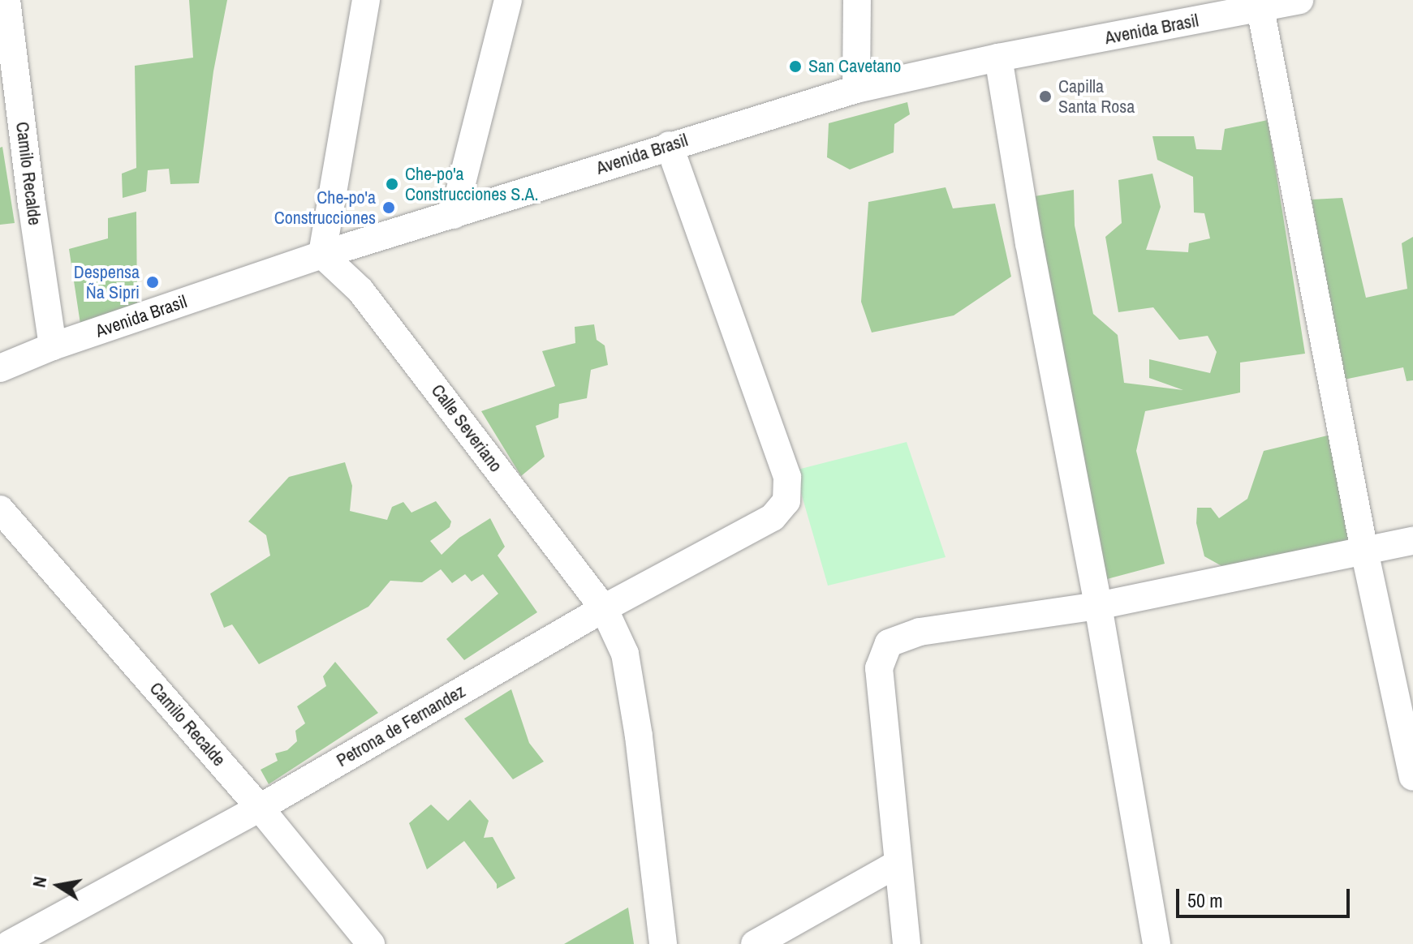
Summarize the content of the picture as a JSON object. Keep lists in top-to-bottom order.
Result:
{
  "streets": {
    "street": [
      "Avenida Brasil",
      "Camilo Recalde",
      "Calle Severiano",
      "Petrona de Fernandez"
    ]
  },
  "crossings": [
    ["Avenida Brasil", "Camilo Recalde"],
    ["Avenida Brasil", "Calle Severiano"],
    ["Avenida Brasil", "Petrona de Fernandez"],
    ["Camilo Recalde", "Petrona de Fernandez"],
    ["Calle Severiano", "Petrona de Fernandez"]
  ],
  "places": [
    "San Cavetano",
    "Capilla Santa Rosa",
    "Che-po'a Construcciones S.A.",
    "Che-po'a Construcciones",
    "Despensa Ña Sipri"
  ],
  "scale_bar": "50 m",
  "north": "left"
}
